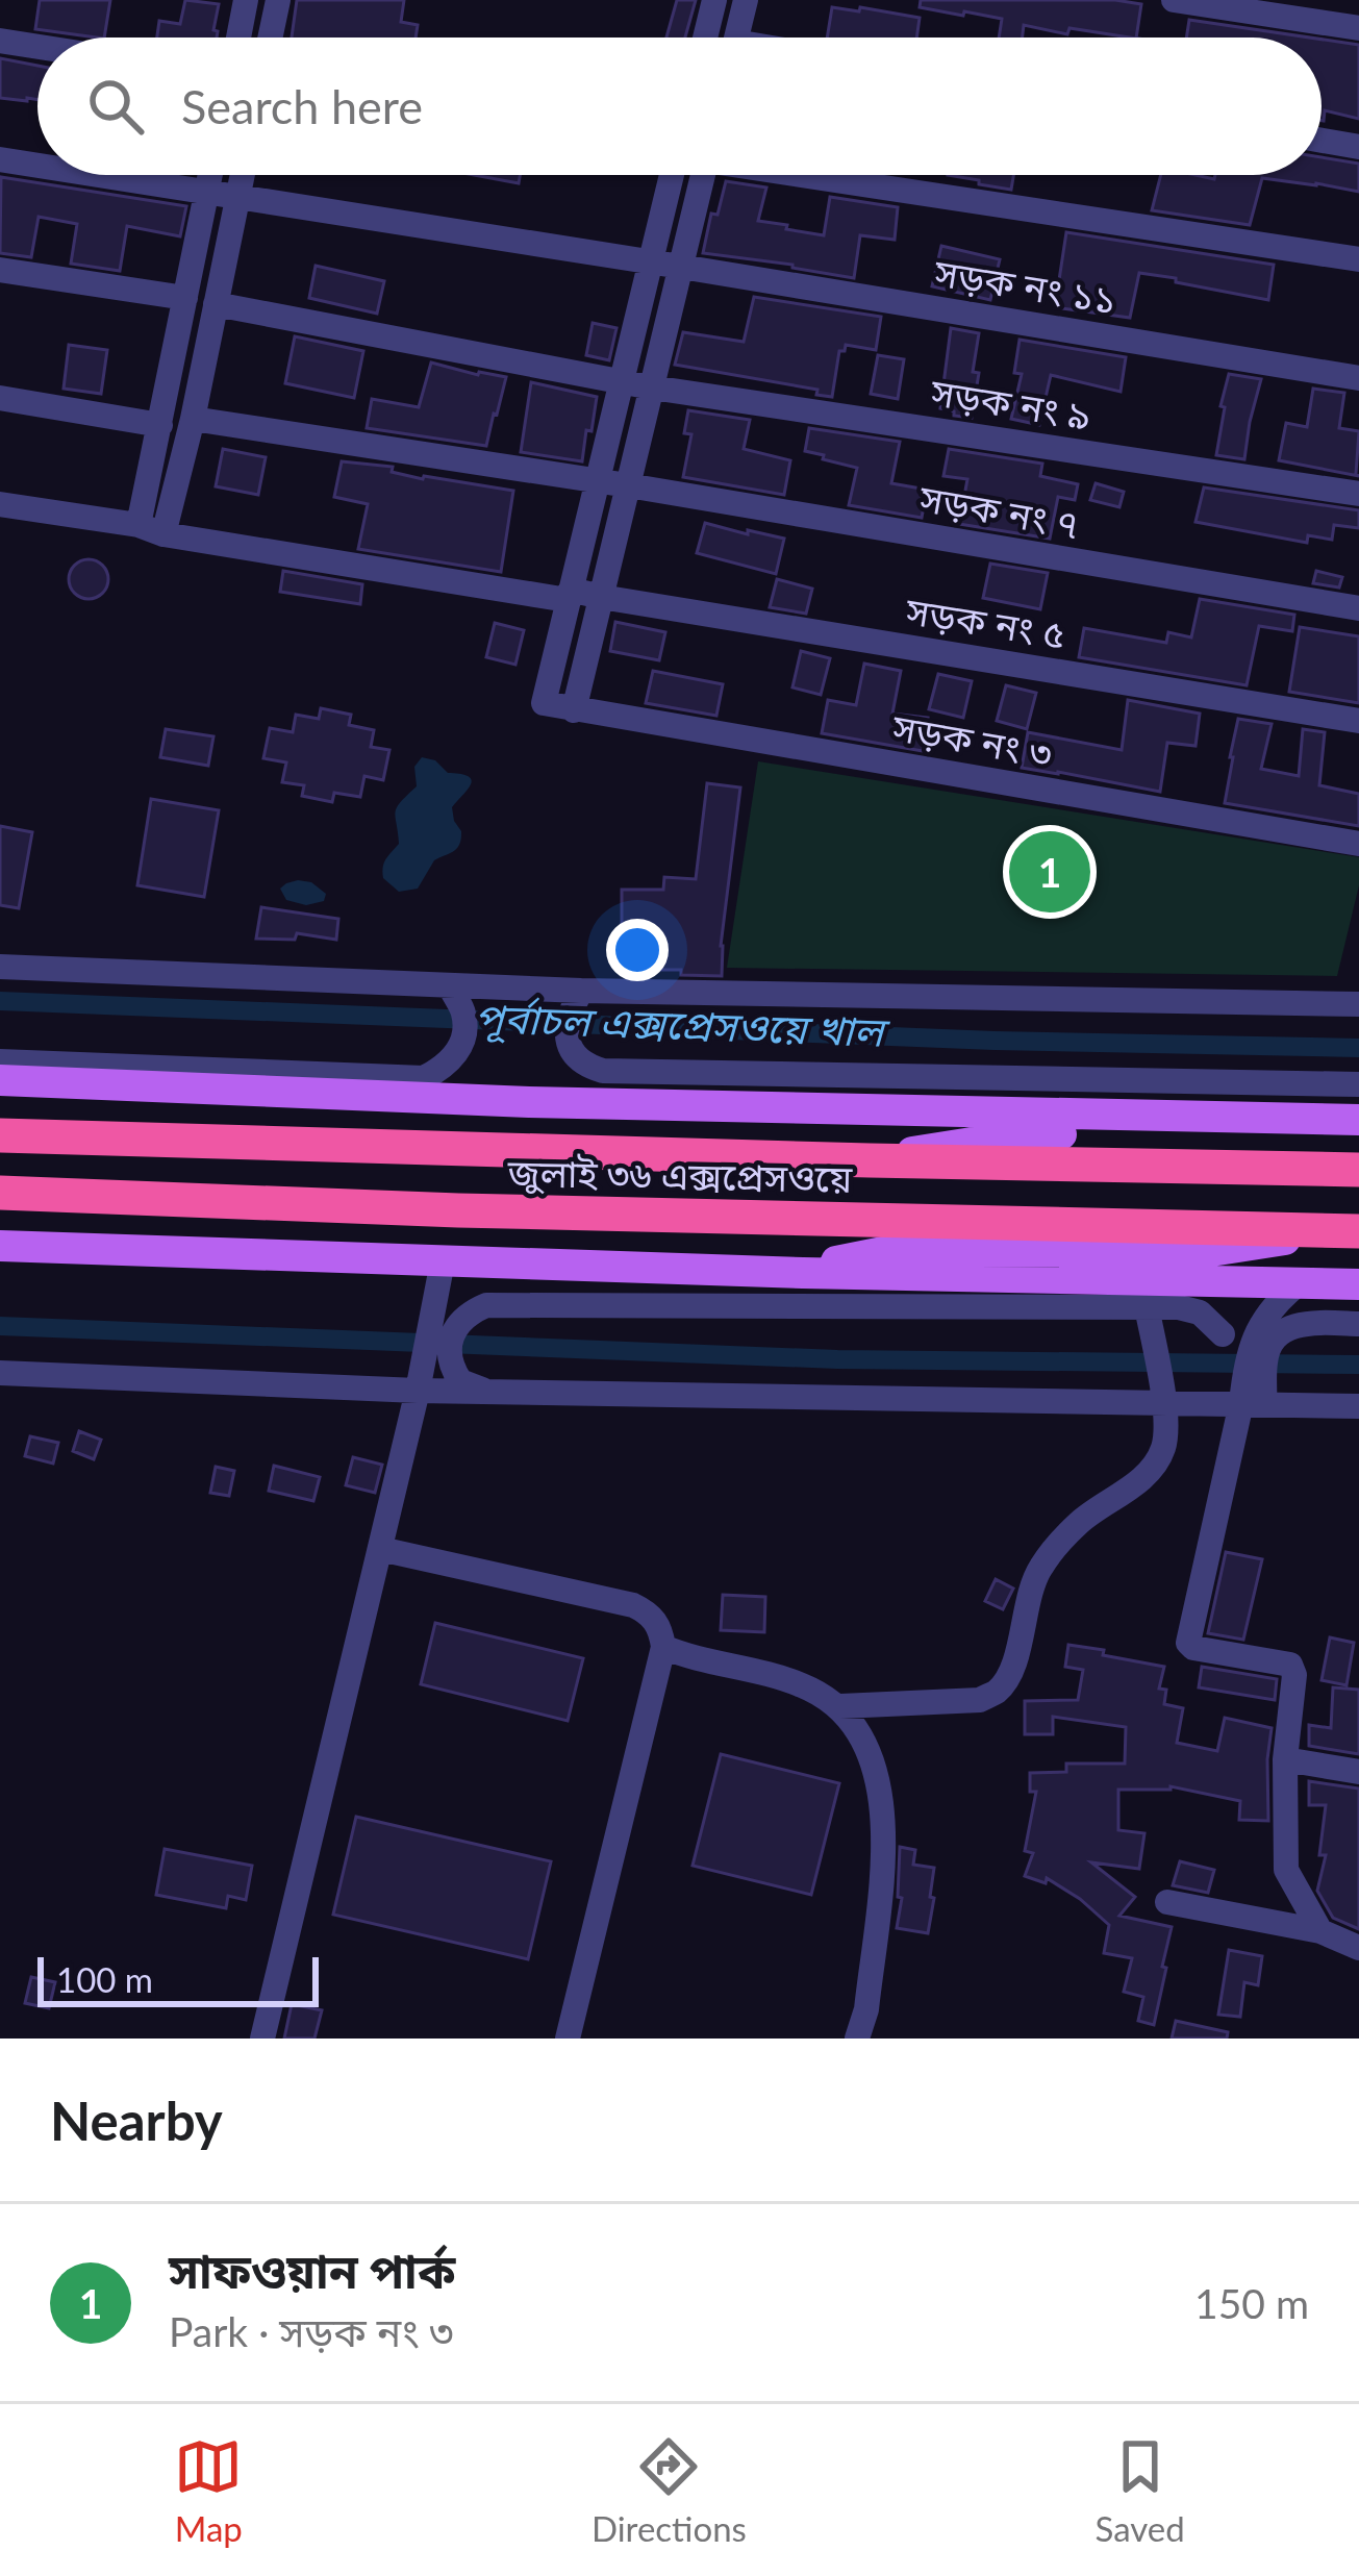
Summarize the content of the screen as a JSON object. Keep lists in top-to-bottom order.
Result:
{
  "streets": {
    "highway": ["জুলাই ৩৬ এক্সপ্রেসওয়ে"],
    "street": [
      "সড়ক নং ১১",
      "সড়ক নং ৯",
      "সড়ক নং ৭",
      "সড়ক নং ৫",
      "সড়ক নং ৩"
    ]
  },
  "crossings": [
    ["সড়ক নং ৫", "সড়ক নং ৩"]
  ],
  "water": ["পূর্বাচল এক্সপ্রেসওয়ে খাল"],
  "scale_bar": "100 m",
  "page": {
    "search": "Search here",
    "pins": "1",
    "scale": "100 m",
    "heading": "Nearby",
    "list": [
      {
        "mark": "1",
        "name": "সাফওয়ান পার্ক",
        "note": "Park · সড়ক নং ৩",
        "value": "150 m"
      }
    ],
    "nav": ["Map", "Directions", "Saved"]
  }
}
